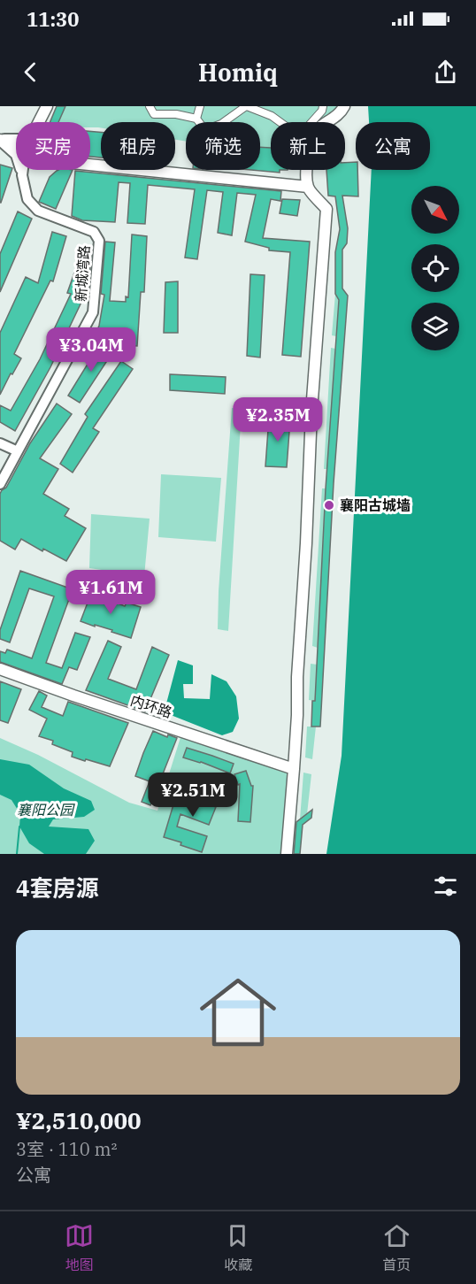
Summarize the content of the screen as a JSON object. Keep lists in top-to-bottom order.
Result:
{
  "streets": {
    "street": ["新城湾路", "内环路"]
  },
  "parks": ["襄阳公园"],
  "places": ["襄阳古城墙"],
  "north": "bottom right",
  "page": {
    "status": "11:30",
    "header": "Homiq",
    "chip": [
      "买房",
      "租房",
      "筛选",
      "新上",
      "公寓"
    ],
    "price": [
      "¥3.04M",
      "¥2.35M",
      "¥1.61M",
      "¥2.51M"
    ],
    "heading": "4套房源",
    "list": [
      {
        "name": "¥2,510,000",
        "note": "3室 · 110 m² · 公寓"
      }
    ],
    "tabs": ["地图", "收藏", "首页"]
  }
}
